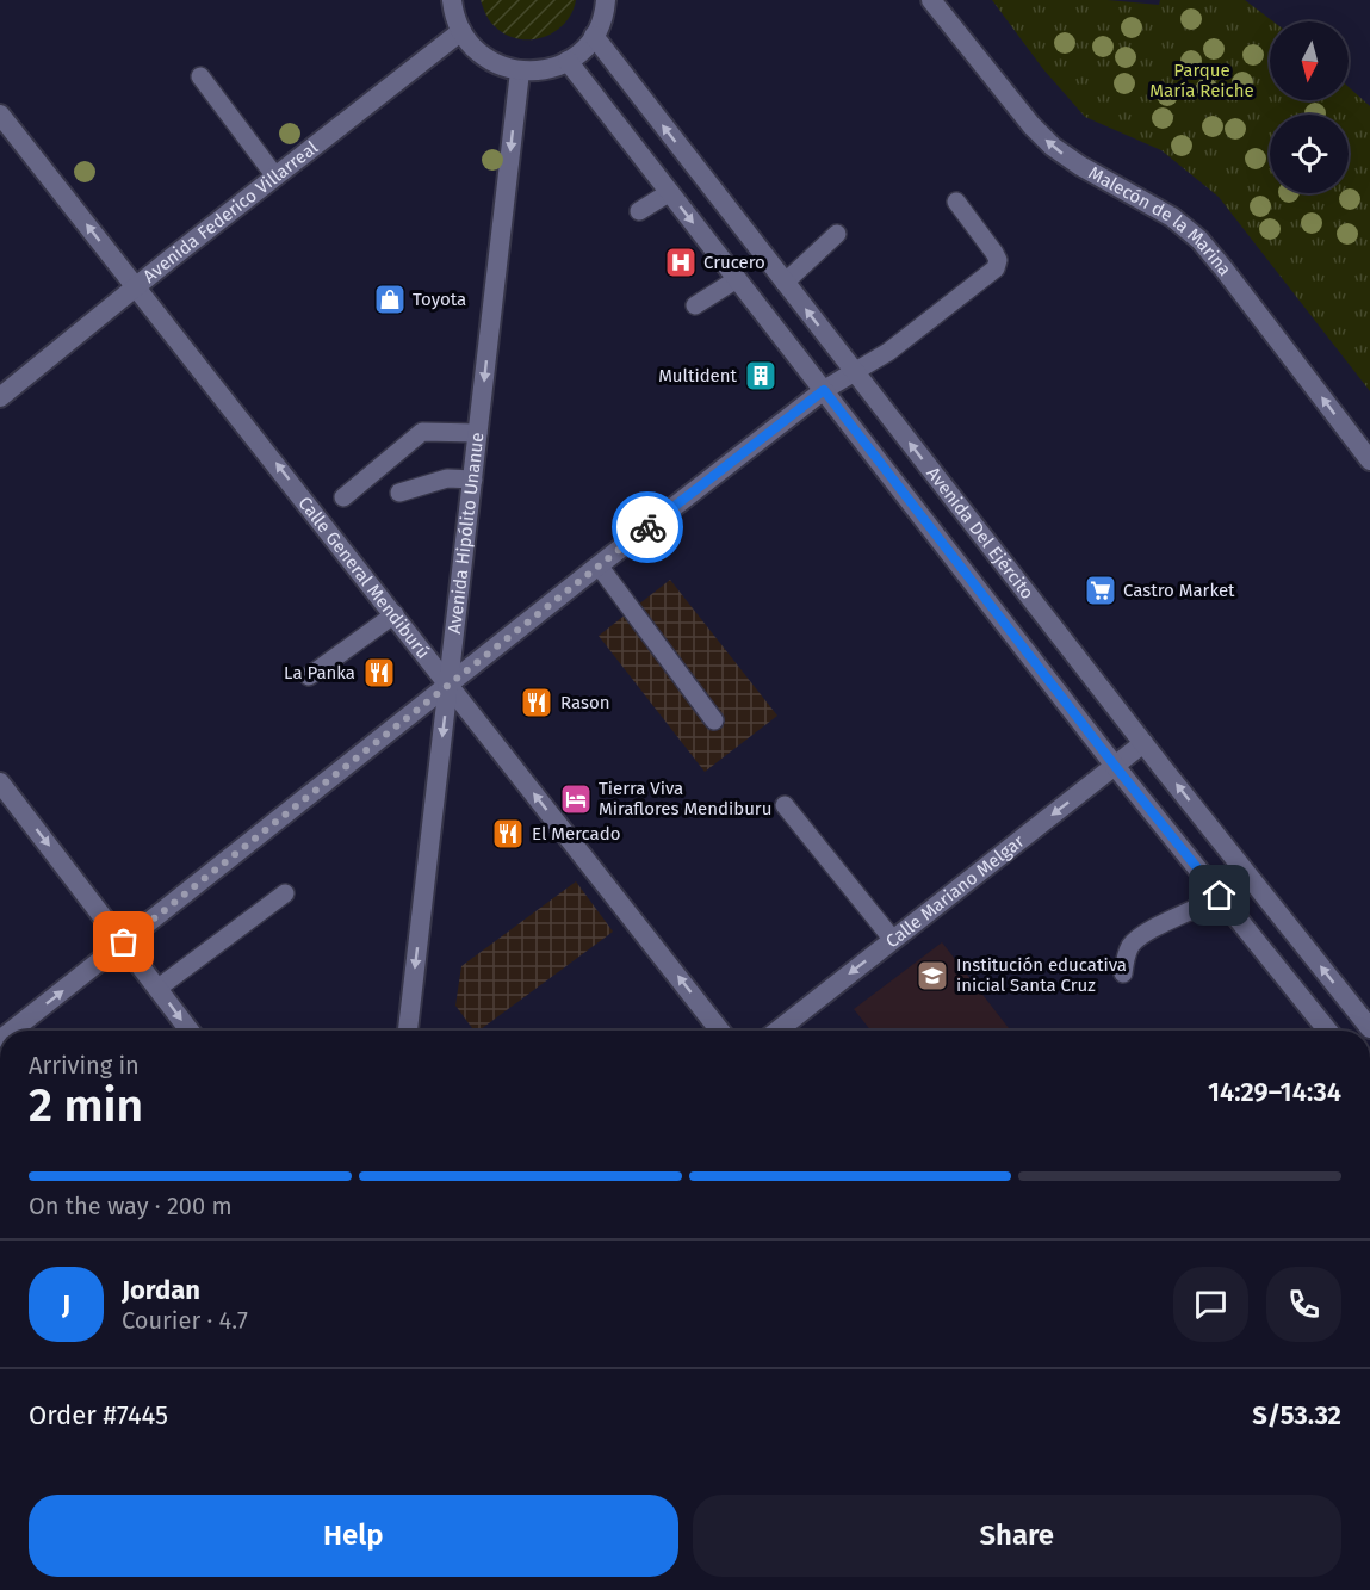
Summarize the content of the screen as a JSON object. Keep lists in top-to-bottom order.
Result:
{
  "streets": {
    "street": [
      "Avenida Federico Villarreal",
      "Malecón de la Marina",
      "Avenida Del Ejército",
      "Avenida Hipólito Unanue",
      "Calle General Mendiburú",
      "Calle Mariano Melgar"
    ]
  },
  "crossings": [
    ["Avenida Federico Villarreal", "Calle General Mendiburú"],
    ["Avenida Del Ejército", "Calle Mariano Melgar"],
    ["Avenida Hipólito Unanue", "Calle General Mendiburú"]
  ],
  "one_way": [
    "Malecón de la Marina",
    "Avenida Hipólito Unanue",
    "Calle General Mendiburú",
    "Calle Mariano Melgar"
  ],
  "parks": ["Parque María Reiche"],
  "places": {
    "hospital": ["Crucero"],
    "shop": ["Toyota"],
    "building": ["Multident"],
    "supermarket": ["Castro Market"],
    "restaurant": ["La Panka", "Rason", "El Mercado"],
    "hotel": ["Tierra Viva Miraflores Mendiburu"],
    "school or university": ["Institución educativa inicial Santa Cruz"]
  },
  "north": "bottom",
  "page": {
    "heading": ["2 min", "Arriving in", "14:29–14:34"],
    "panel": [
      "Jordan",
      "Courier · 4.7",
      "Order #7445",
      "S/53.32"
    ],
    "bar": "On the way · 200 m",
    "round": "J",
    "buttons": ["Help", "Share"]
  }
}
